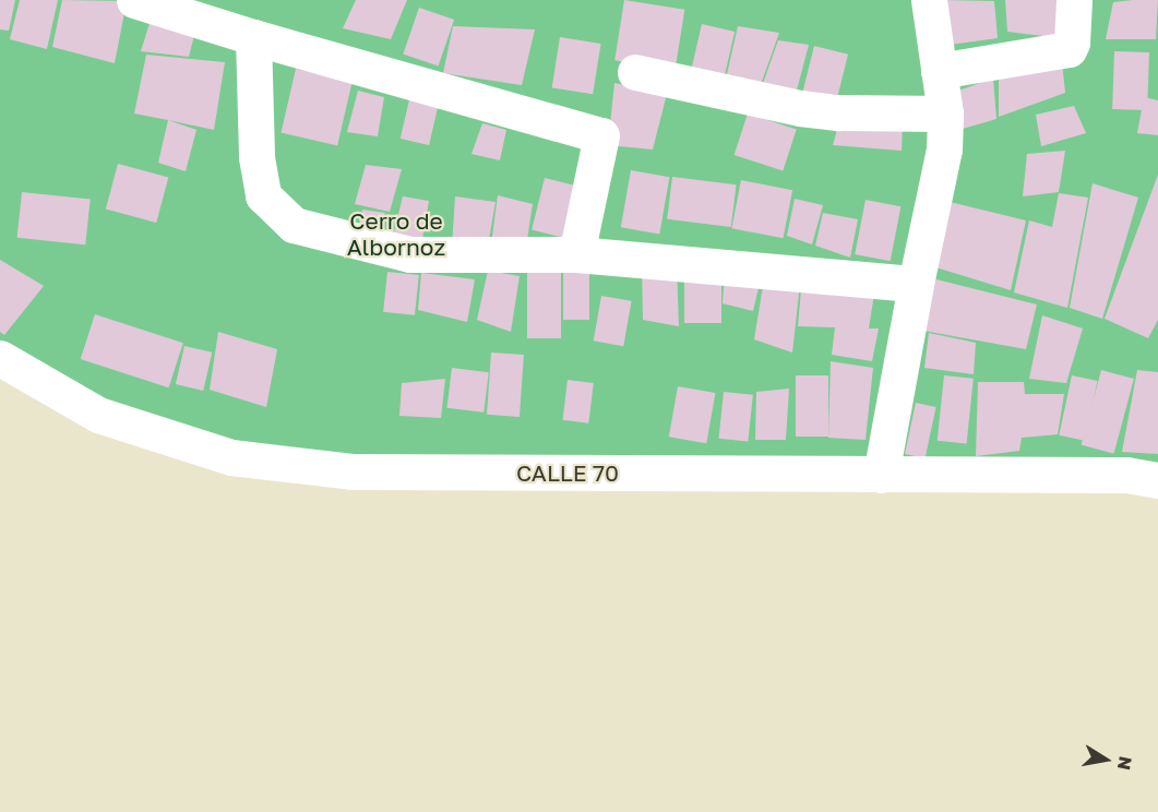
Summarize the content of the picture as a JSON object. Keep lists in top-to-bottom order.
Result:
{
  "streets": {
    "street": ["CALLE 70"]
  },
  "parks": ["Cerro de Albornoz"],
  "north": "right"
}
